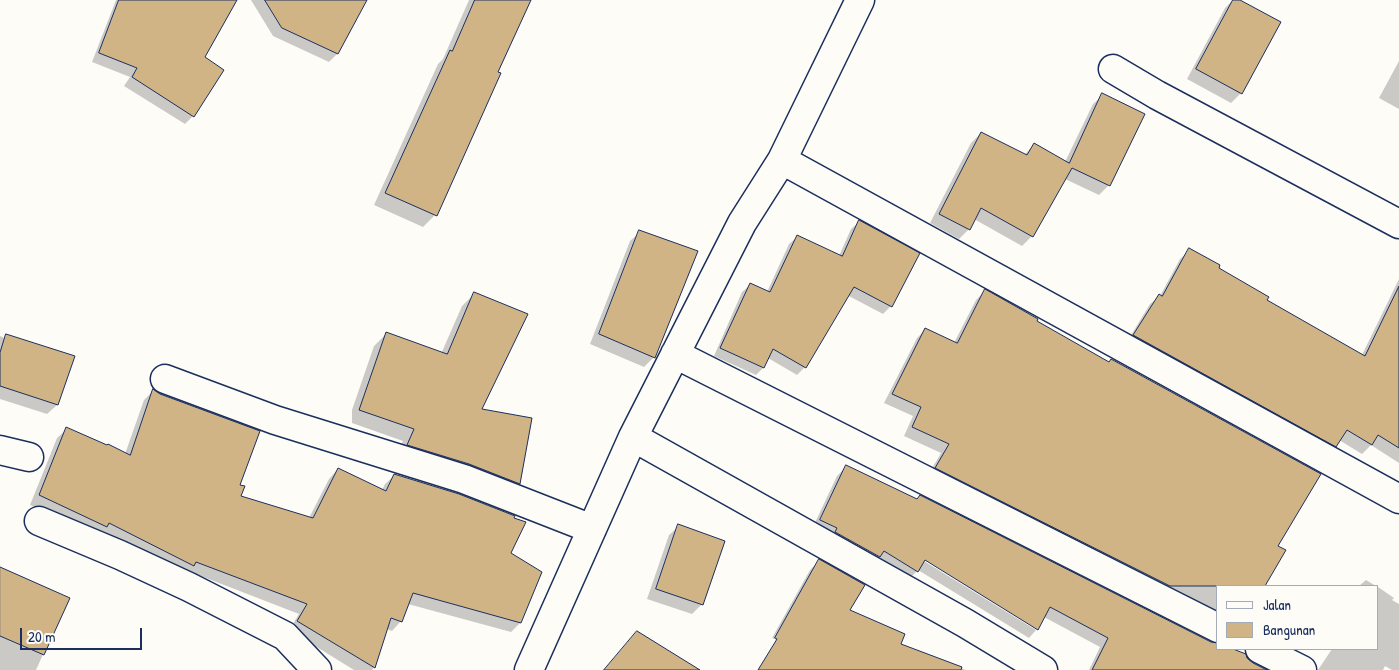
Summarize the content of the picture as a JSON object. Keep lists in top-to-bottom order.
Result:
{
  "legend": ["Jalan", "Bangunan"],
  "scale_bar": "20 m"
}
